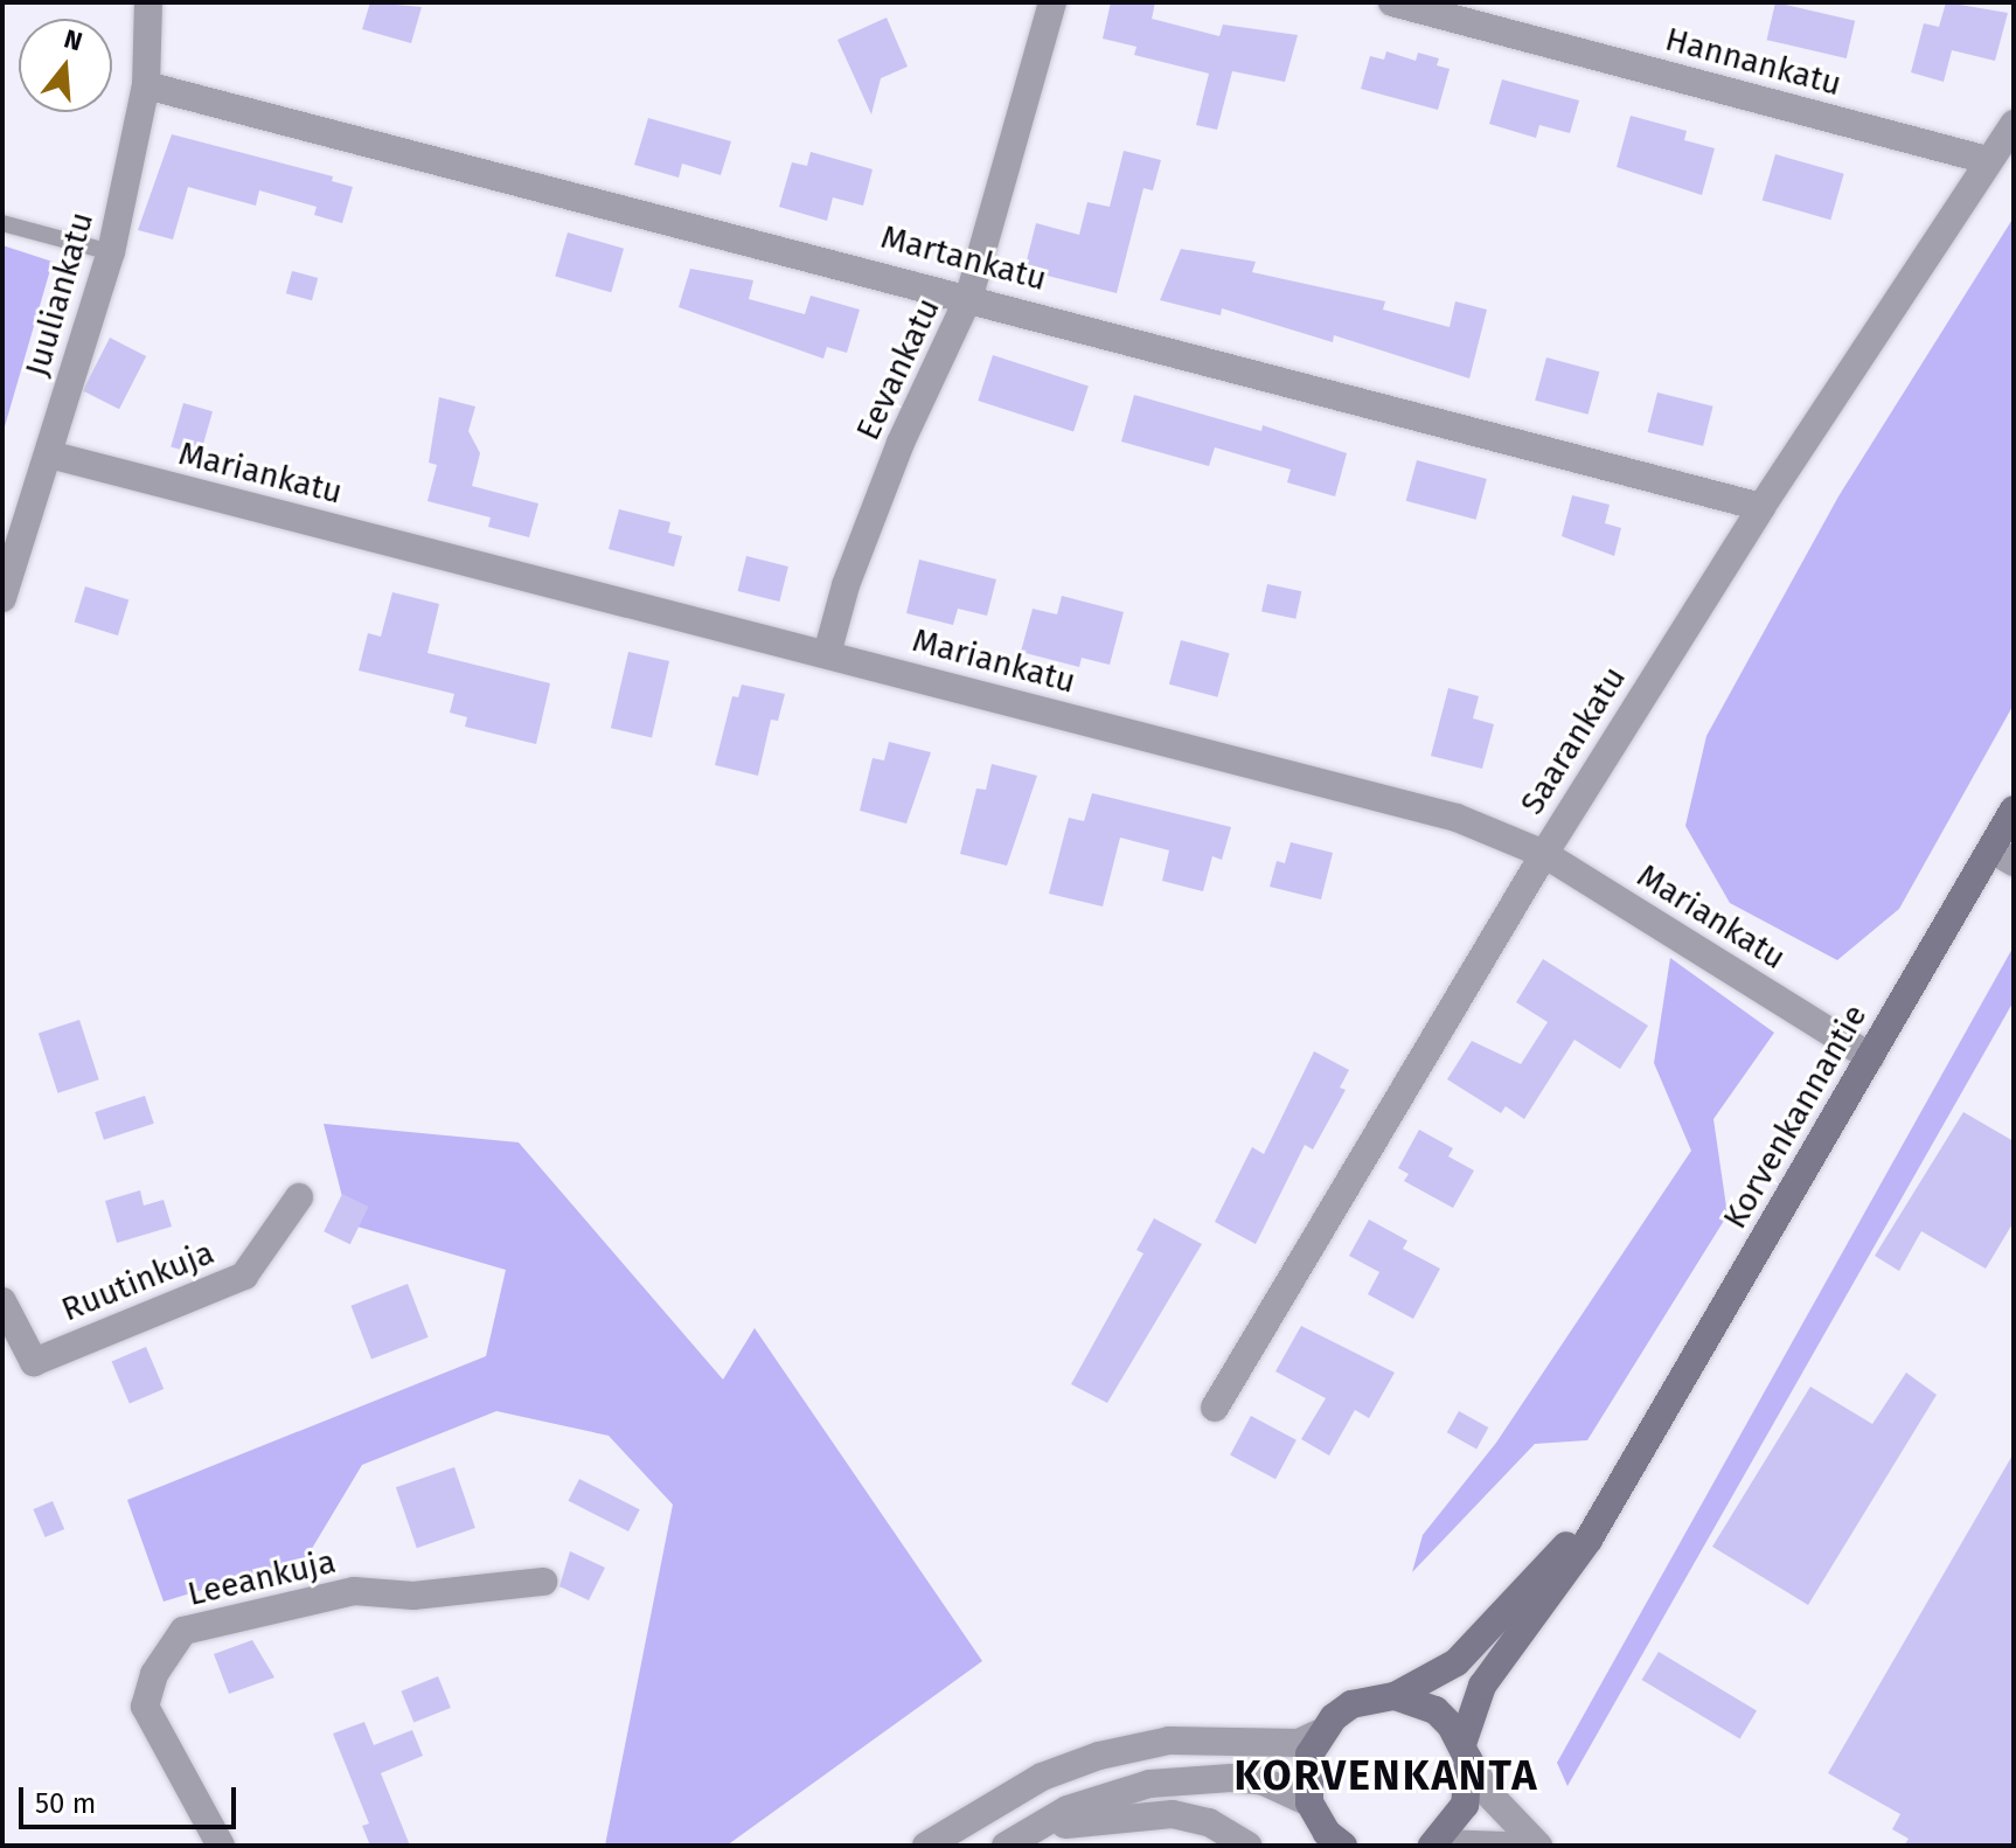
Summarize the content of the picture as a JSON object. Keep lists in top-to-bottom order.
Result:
{
  "streets": {
    "main road": ["Korvenkannantie"],
    "street": [
      "Hannankatu",
      "Martankatu",
      "Juuliankatu",
      "Eevankatu",
      "Mariankatu",
      "Saarankatu",
      "Ruutinkuja",
      "Leeankuja"
    ]
  },
  "crossings": [
    ["Hannankatu", "Saarankatu"],
    ["Martankatu", "Juuliankatu"],
    ["Martankatu", "Eevankatu"],
    ["Martankatu", "Saarankatu"],
    ["Juuliankatu", "Mariankatu"],
    ["Eevankatu", "Mariankatu"],
    ["Mariankatu", "Saarankatu"],
    ["Mariankatu", "Korvenkannantie"]
  ],
  "districts": ["KORVENKANTA"],
  "scale_bar": "50 m",
  "north": "top"
}
